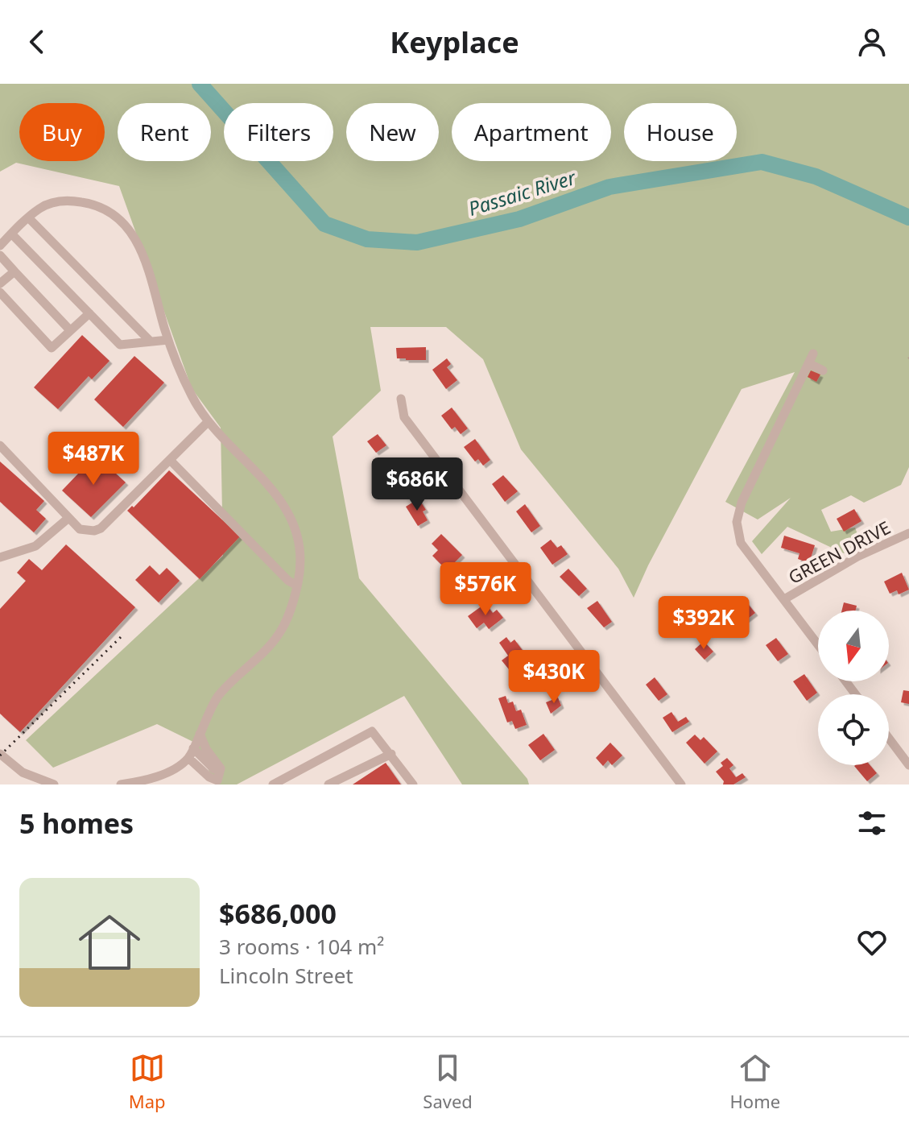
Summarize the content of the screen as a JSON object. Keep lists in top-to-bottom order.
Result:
{
  "streets": {
    "street": ["GREEN DRIVE"]
  },
  "water": ["Passaic River"],
  "north": "bottom",
  "page": {
    "header": "Keyplace",
    "chip": [
      "Buy",
      "Rent",
      "Filters",
      "New",
      "Apartment",
      "House"
    ],
    "price": [
      "$487K",
      "$686K",
      "$576K",
      "$392K",
      "$430K"
    ],
    "heading": "5 homes",
    "list": [
      {
        "name": "$686,000",
        "note": "3 rooms · 104 m² · Lincoln Street"
      }
    ],
    "tabs": ["Map", "Saved", "Home"]
  }
}
